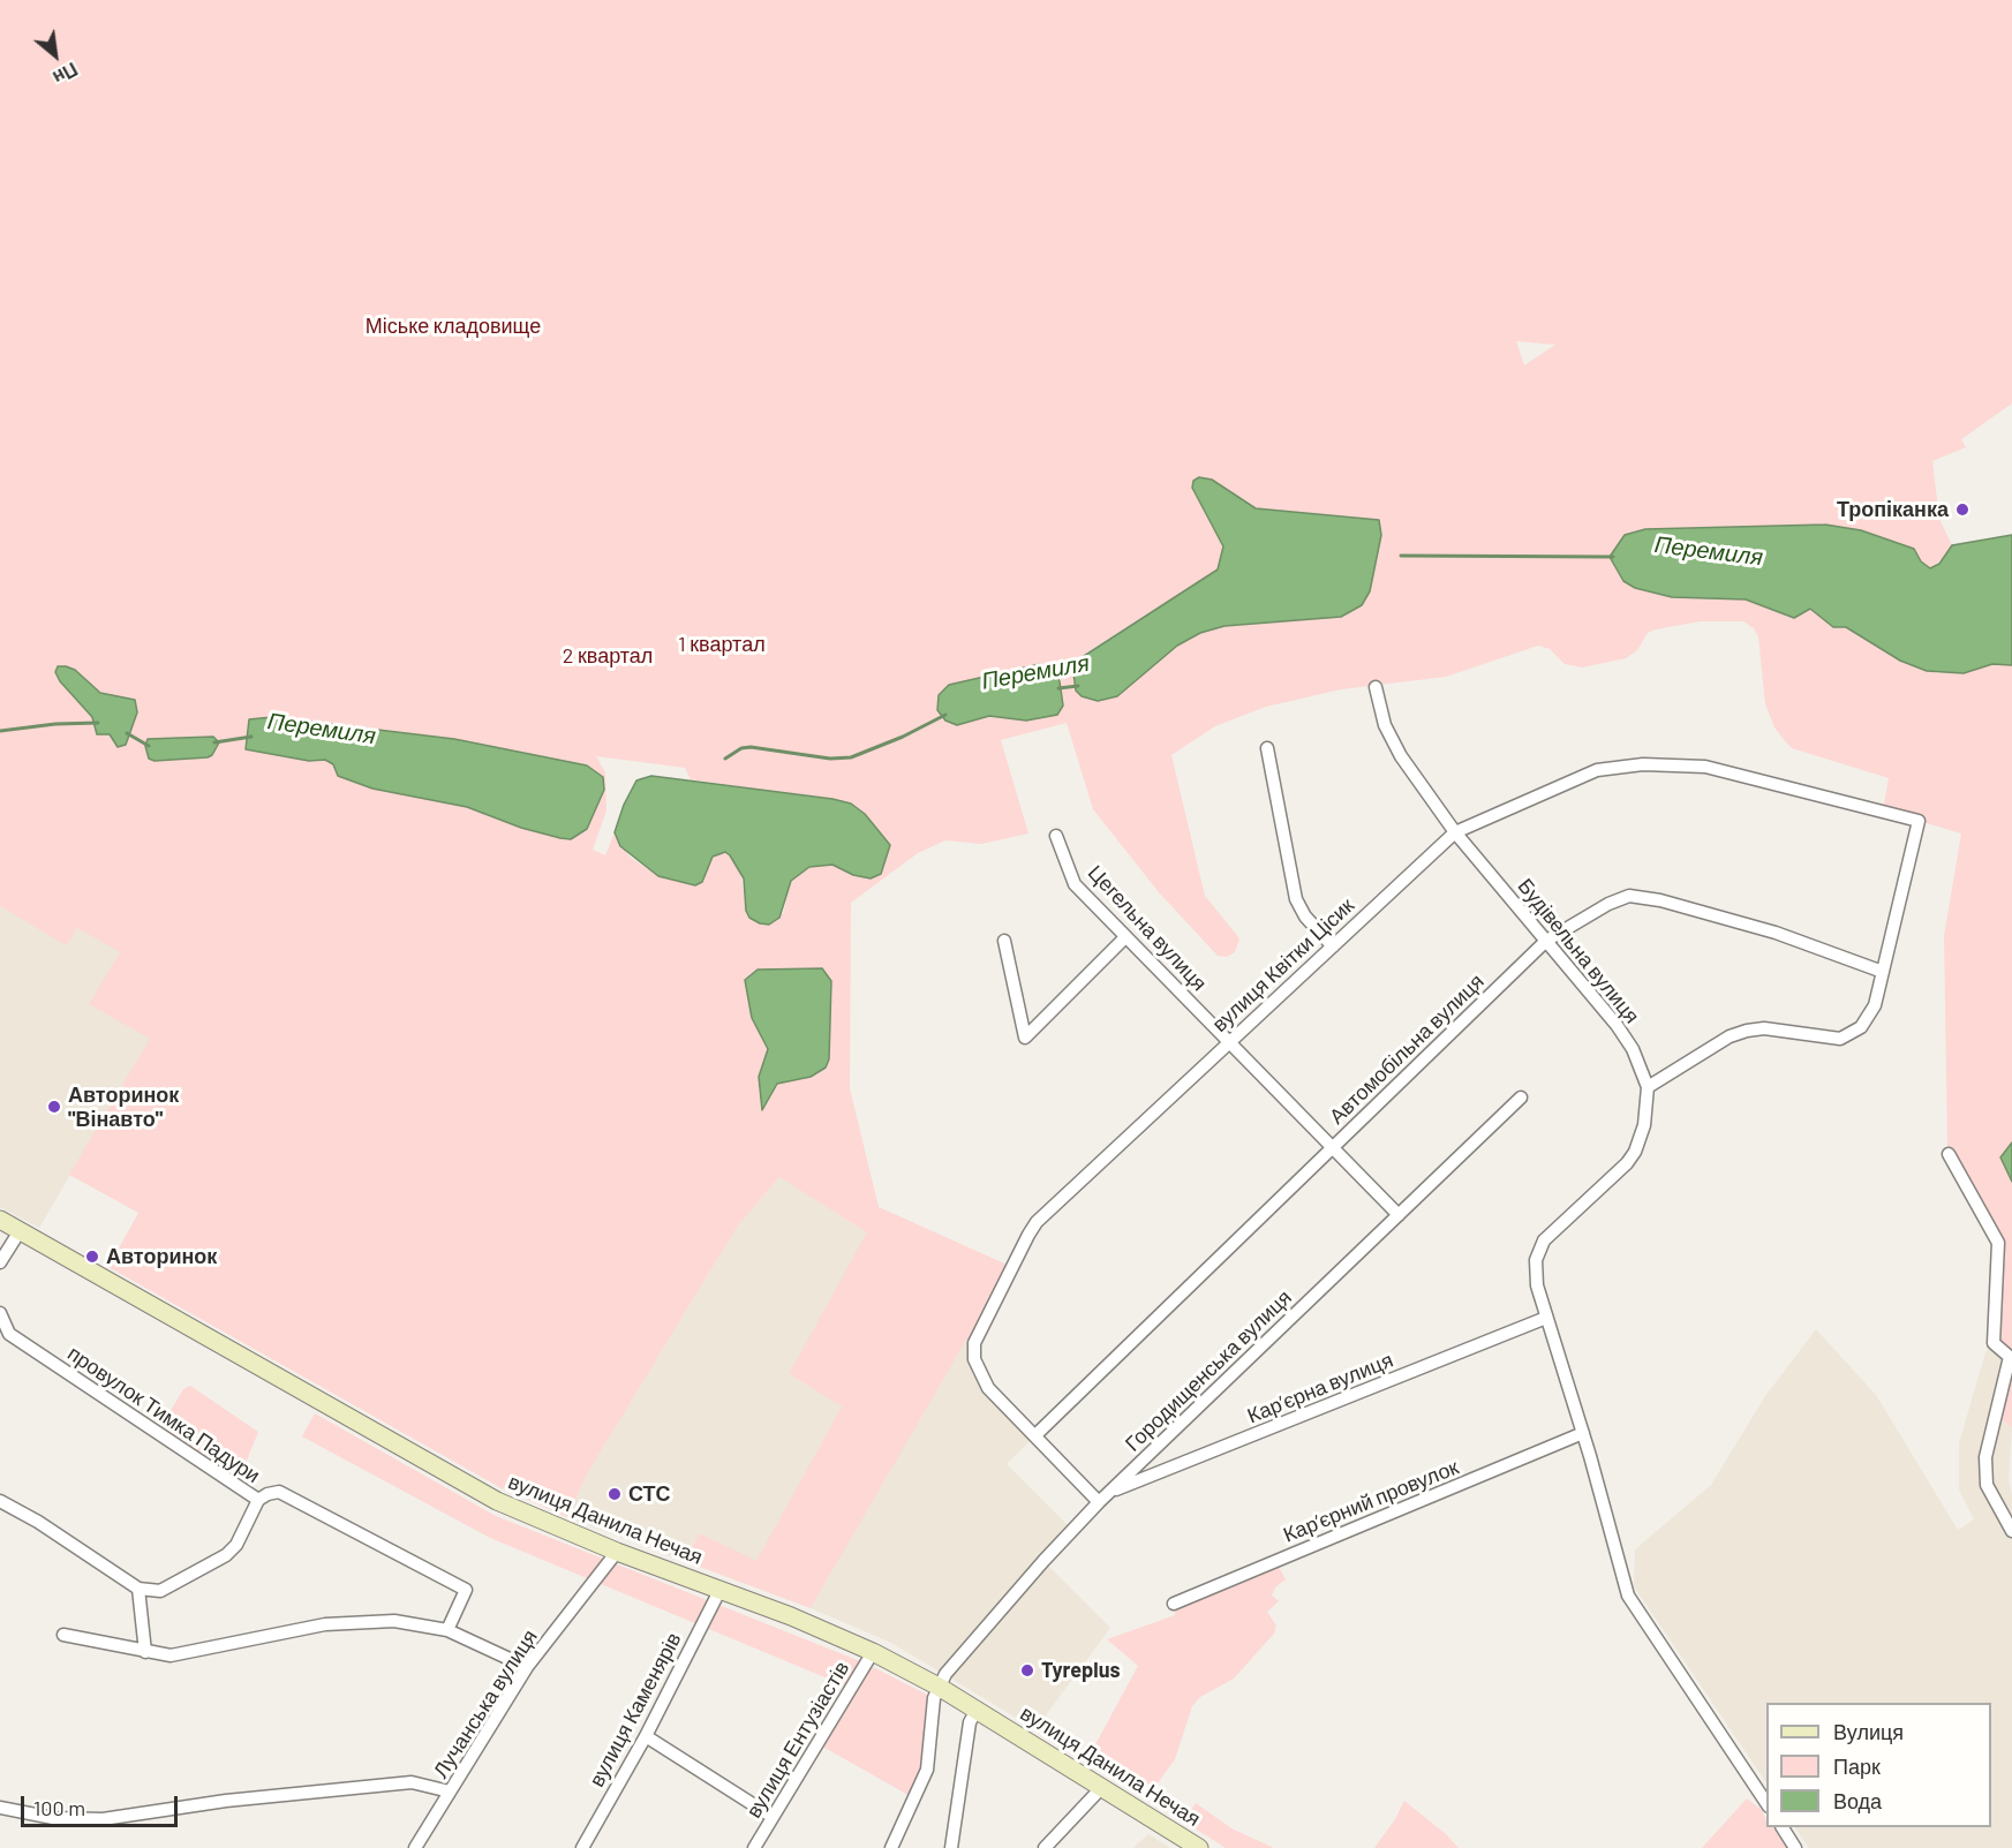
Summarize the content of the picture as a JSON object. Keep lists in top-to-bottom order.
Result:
{
  "streets": {
    "main road": ["вулиця Данила Нечая"],
    "street": [
      "Цегельна вулиця",
      "Будівельна вулиця",
      "вулиця Квітки Цісик",
      "Автомобільна вулиця",
      "Городищенська вулиця",
      "Карʼєрна вулиця",
      "провулок Тимка Падури",
      "Карʼєрний провулок",
      "Лучанська вулиця",
      "вулиця Каменярів",
      "вулиця Ентузіастів"
    ]
  },
  "crossings": [
    ["Цегельна вулиця", "вулиця Квітки Цісик"],
    ["Цегельна вулиця", "Автомобільна вулиця"],
    ["Цегельна вулиця", "Городищенська вулиця"],
    ["Будівельна вулиця", "вулиця Квітки Цісик"],
    ["Будівельна вулиця", "Автомобільна вулиця"],
    ["Будівельна вулиця", "Карʼєрна вулиця"],
    ["Будівельна вулиця", "Карʼєрний провулок"],
    ["вулиця Квітки Цісик", "Автомобільна вулиця"],
    ["вулиця Квітки Цісик", "Городищенська вулиця"],
    ["Городищенська вулиця", "Карʼєрна вулиця"],
    ["Городищенська вулиця", "вулиця Данила Нечая"],
    ["вулиця Данила Нечая", "Лучанська вулиця"],
    ["вулиця Данила Нечая", "вулиця Каменярів"],
    ["вулиця Данила Нечая", "вулиця Ентузіастів"]
  ],
  "water": ["Перемиля"],
  "parks": ["Міське кладовище", "1 квартал", "2 квартал"],
  "places": [
    "Тропіканка",
    "Авторинок \"Вінавто\"",
    "Авторинок",
    "СТС",
    "Tyreplus"
  ],
  "legend": ["Вулиця", "Парк", "Вода"],
  "scale_bar": "100 m",
  "north": "bottom right"
}
